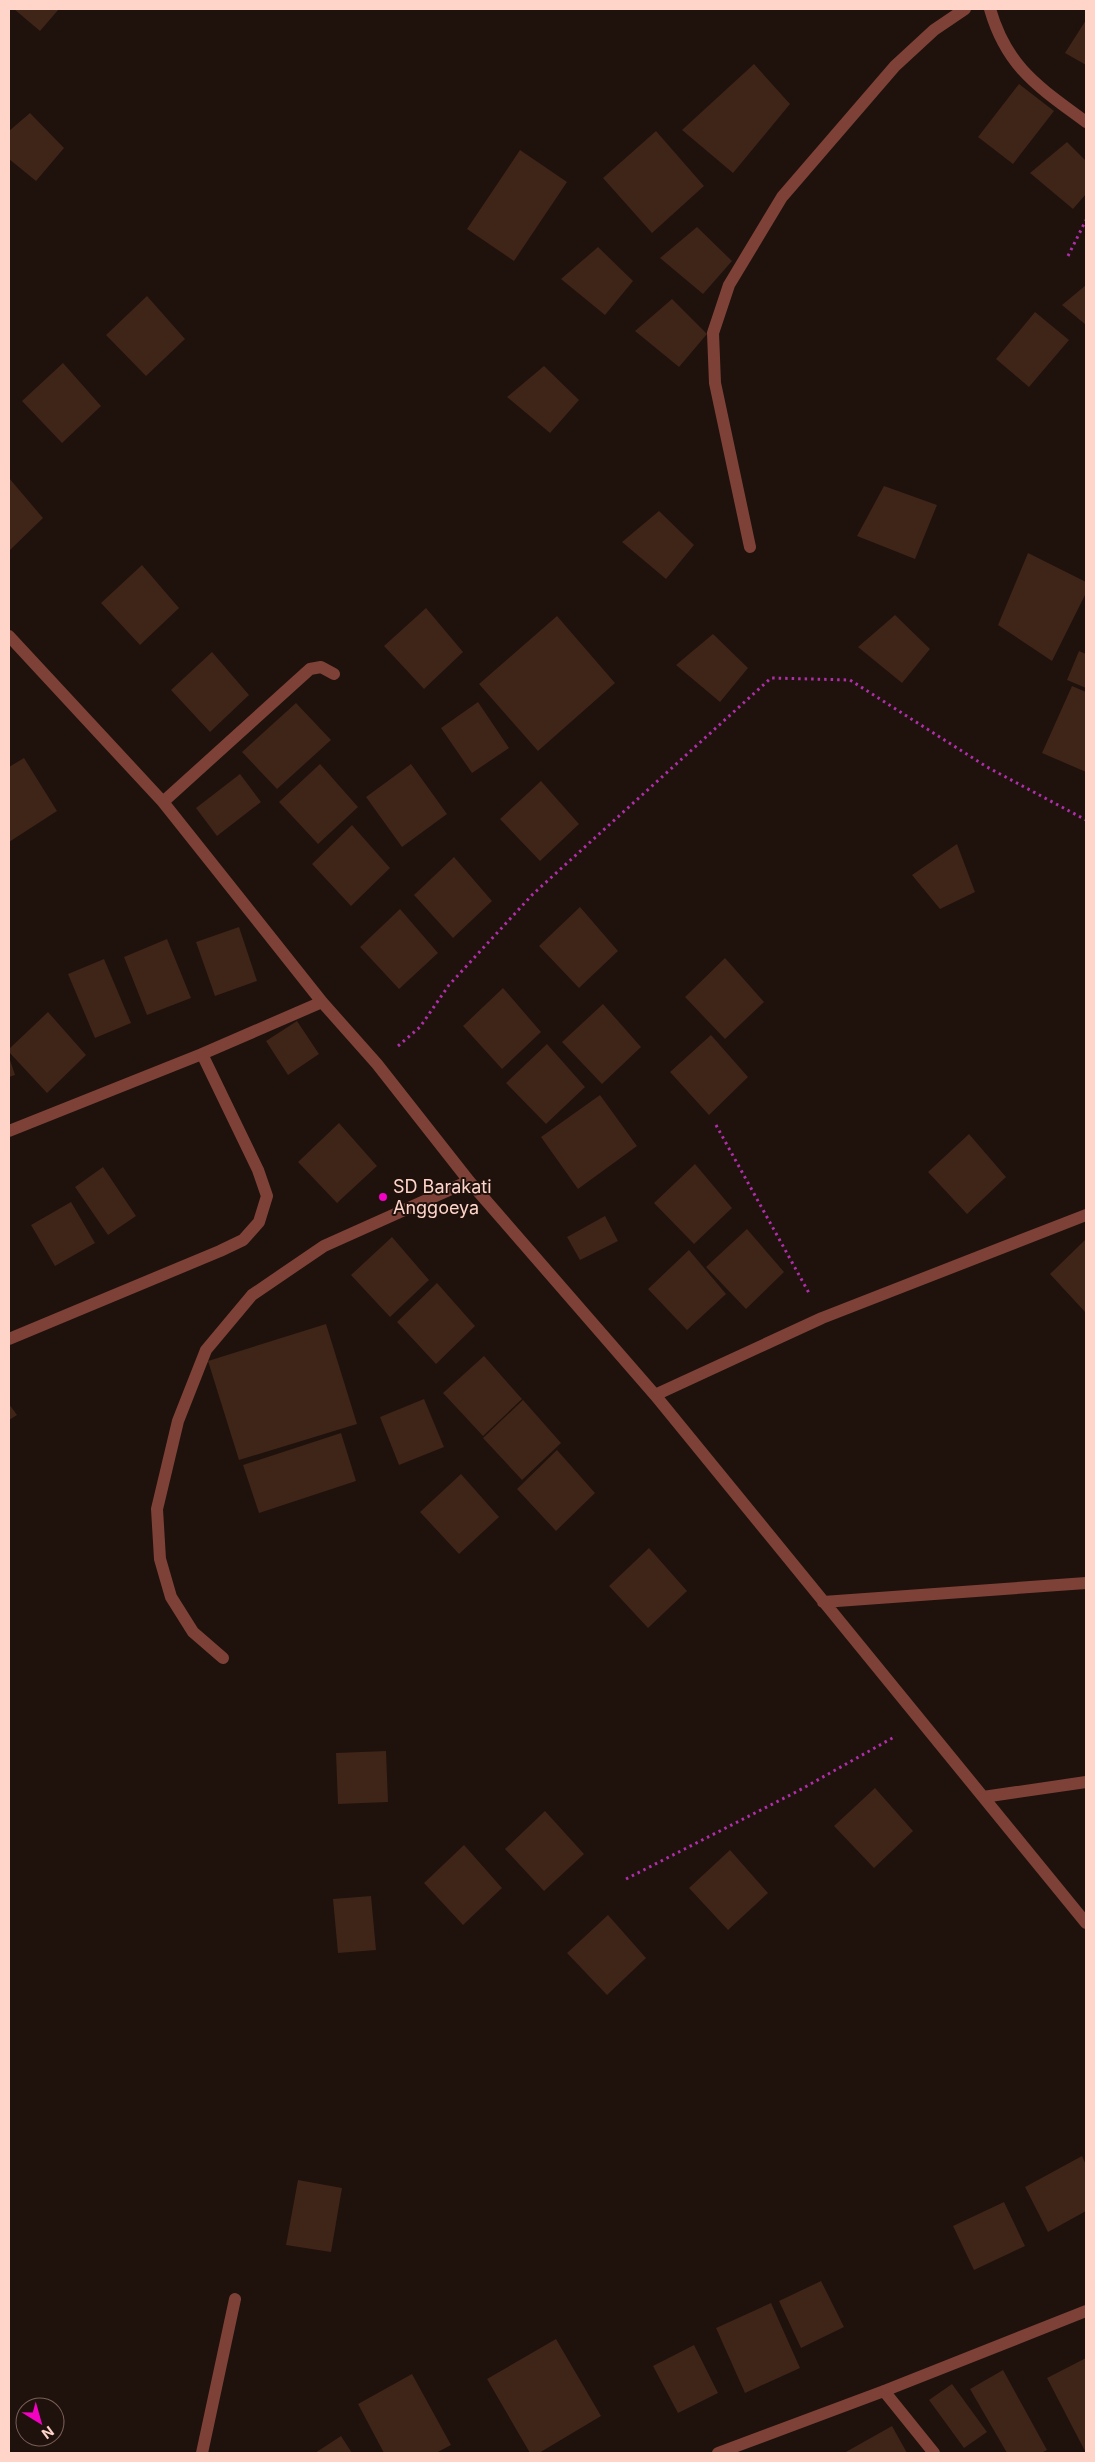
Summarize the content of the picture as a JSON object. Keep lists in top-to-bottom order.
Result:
{
  "places": ["SD Barakati Anggoeya"],
  "north": "bottom right"
}
